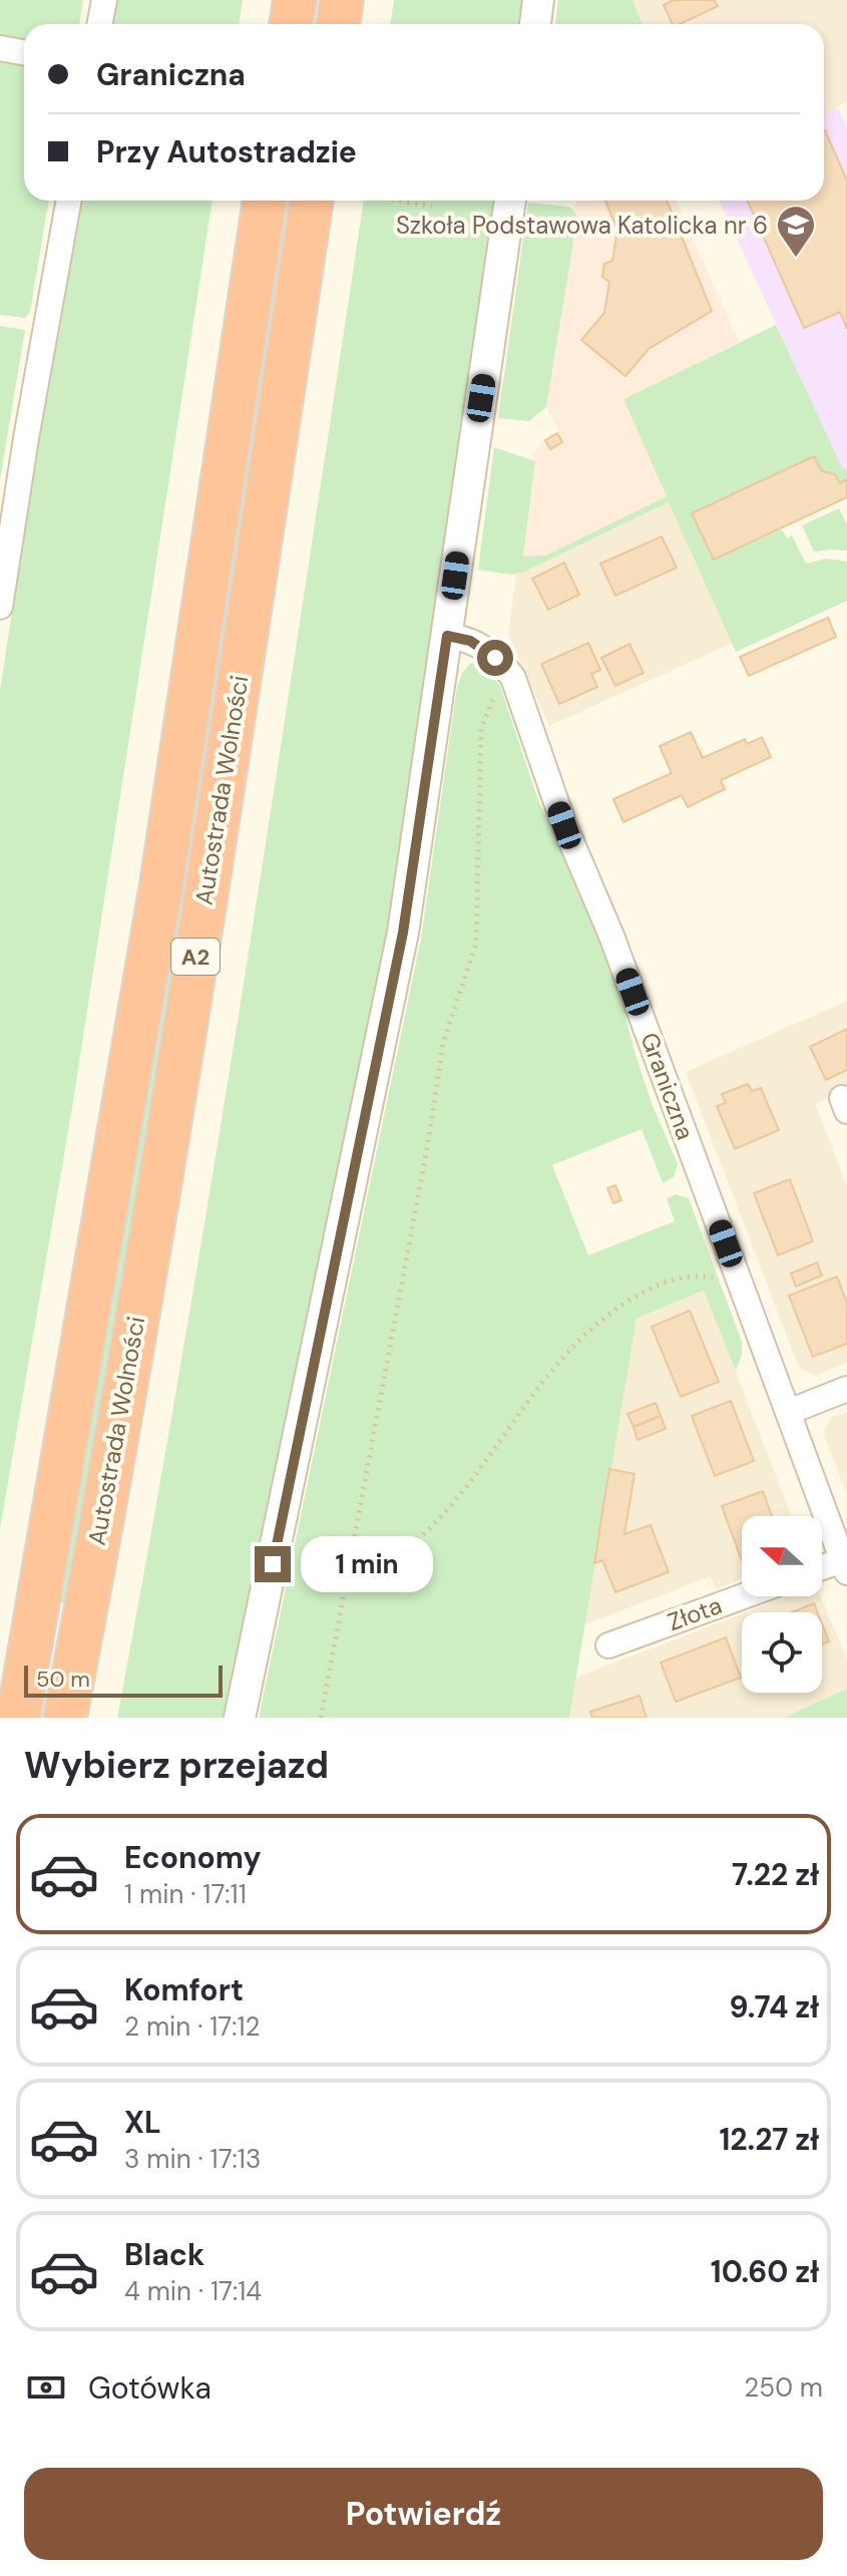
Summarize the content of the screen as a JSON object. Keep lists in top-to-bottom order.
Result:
{
  "streets": {
    "highway": ["Autostrada Wolności", "A2"],
    "street": ["Graniczna", "Złota"]
  },
  "places": {
    "school or university": ["Szkoła Podstawowa Katolicka nr 6"]
  },
  "scale_bar": "50 m",
  "north": "left",
  "page": {
    "banner": ["Graniczna", "Przy Autostradzie"],
    "bubble": "1 min",
    "scale": "50 m",
    "heading": "Wybierz przejazd",
    "list": [
      {
        "name": "Economy",
        "note": "1 min · 17:11",
        "value": "7.22 zł"
      },
      {
        "name": "Komfort",
        "note": "2 min · 17:12",
        "value": "9.74 zł"
      },
      {
        "name": "XL",
        "note": "3 min · 17:13",
        "value": "12.27 zł"
      },
      {
        "name": "Black",
        "note": "4 min · 17:14",
        "value": "10.60 zł"
      }
    ],
    "pay": ["Gotówka", "250 m"],
    "buttons": "Potwierdź"
  }
}
